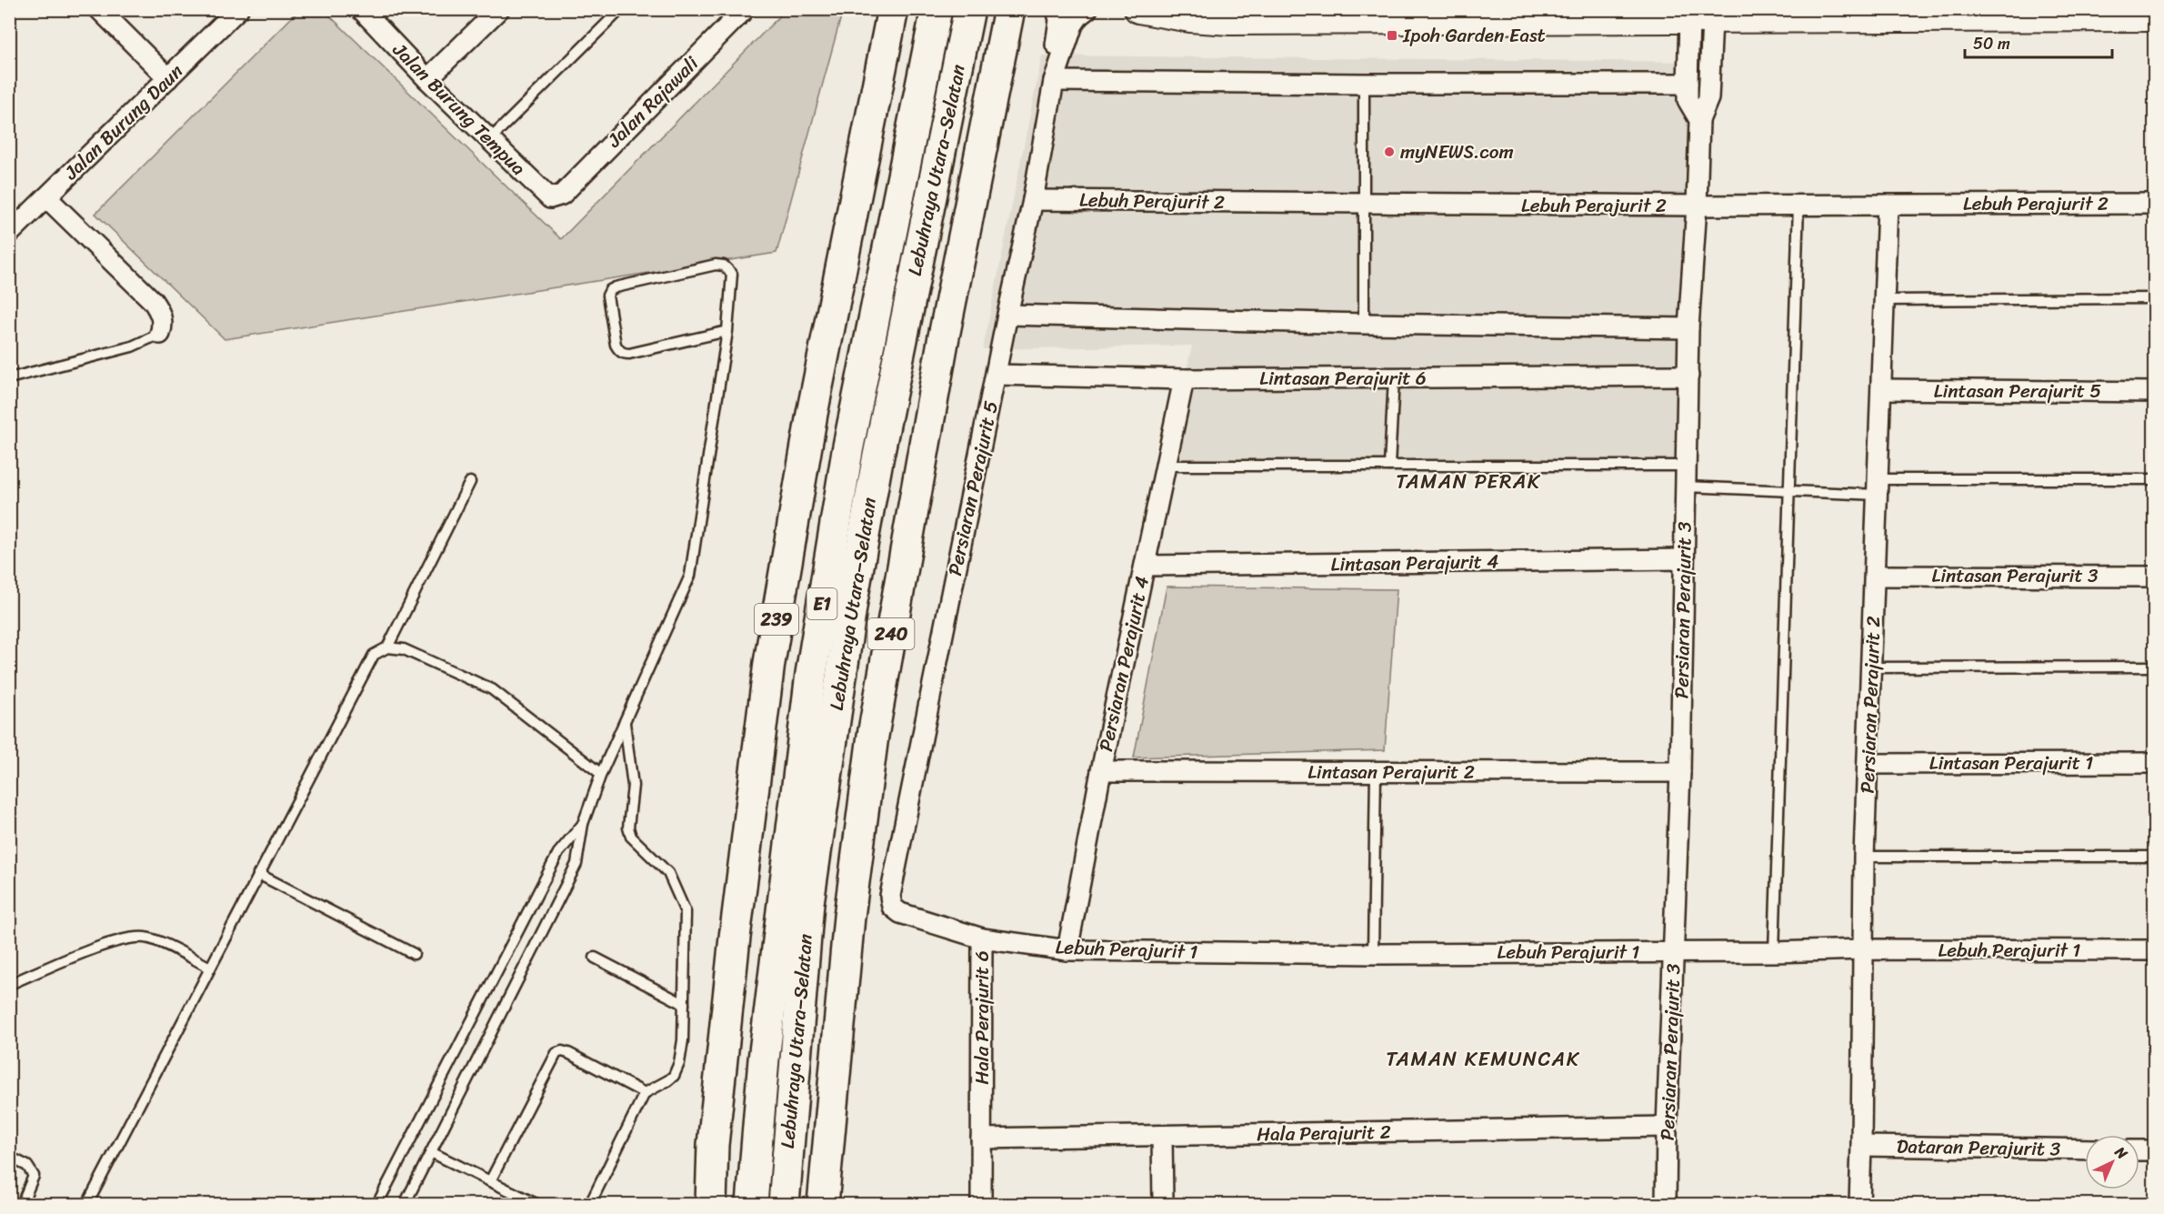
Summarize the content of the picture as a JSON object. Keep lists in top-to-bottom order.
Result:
{
  "streets": {
    "main road": [
      "Lebuhraya Utara–Selatan",
      "E1",
      "239",
      "240"
    ],
    "street": [
      "Jalan Rajawali",
      "Jalan Burung Tempua",
      "Jalan Burung Daun",
      "Lebuh Perajurit 2",
      "Lintasan Perajurit 6",
      "Lintasan Perajurit 5",
      "Persiaran Perajurit 5",
      "Lintasan Perajurit 4",
      "Lintasan Perajurit 3",
      "Persiaran Perajurit 3",
      "Persiaran Perajurit 4",
      "Persiaran Perajurit 2",
      "Lintasan Perajurit 1",
      "Lintasan Perajurit 2",
      "Lebuh Perajurit 1",
      "Hala Perajurit 6",
      "Hala Perajurit 2",
      "Dataran Perajurit 3"
    ]
  },
  "crossings": [
    ["Jalan Rajawali", "Jalan Burung Tempua"],
    ["Lebuh Perajurit 2", "Persiaran Perajurit 5"],
    ["Lebuh Perajurit 2", "Persiaran Perajurit 3"],
    ["Lebuh Perajurit 2", "Persiaran Perajurit 2"],
    ["Lintasan Perajurit 6", "Persiaran Perajurit 5"],
    ["Lintasan Perajurit 6", "Persiaran Perajurit 3"],
    ["Lintasan Perajurit 6", "Persiaran Perajurit 4"],
    ["Lintasan Perajurit 5", "Persiaran Perajurit 2"],
    ["Persiaran Perajurit 5", "Hala Perajurit 6"],
    ["Lintasan Perajurit 4", "Persiaran Perajurit 3"],
    ["Lintasan Perajurit 4", "Persiaran Perajurit 4"],
    ["Lintasan Perajurit 3", "Persiaran Perajurit 2"],
    ["Persiaran Perajurit 3", "Lintasan Perajurit 2"],
    ["Persiaran Perajurit 3", "Lebuh Perajurit 1"],
    ["Persiaran Perajurit 3", "Hala Perajurit 2"],
    ["Persiaran Perajurit 4", "Lintasan Perajurit 2"],
    ["Persiaran Perajurit 4", "Lebuh Perajurit 1"],
    ["Persiaran Perajurit 2", "Lintasan Perajurit 1"],
    ["Persiaran Perajurit 2", "Lebuh Perajurit 1"],
    ["Persiaran Perajurit 2", "Dataran Perajurit 3"],
    ["Lebuh Perajurit 1", "Hala Perajurit 6"],
    ["Hala Perajurit 6", "Hala Perajurit 2"]
  ],
  "districts": ["TAMAN PERAK", "TAMAN KEMUNCAK"],
  "places": {
    "transit": ["Ipoh Garden East"],
    "other": ["myNEWS.com"]
  },
  "scale_bar": "50 m",
  "north": "top right"
}
